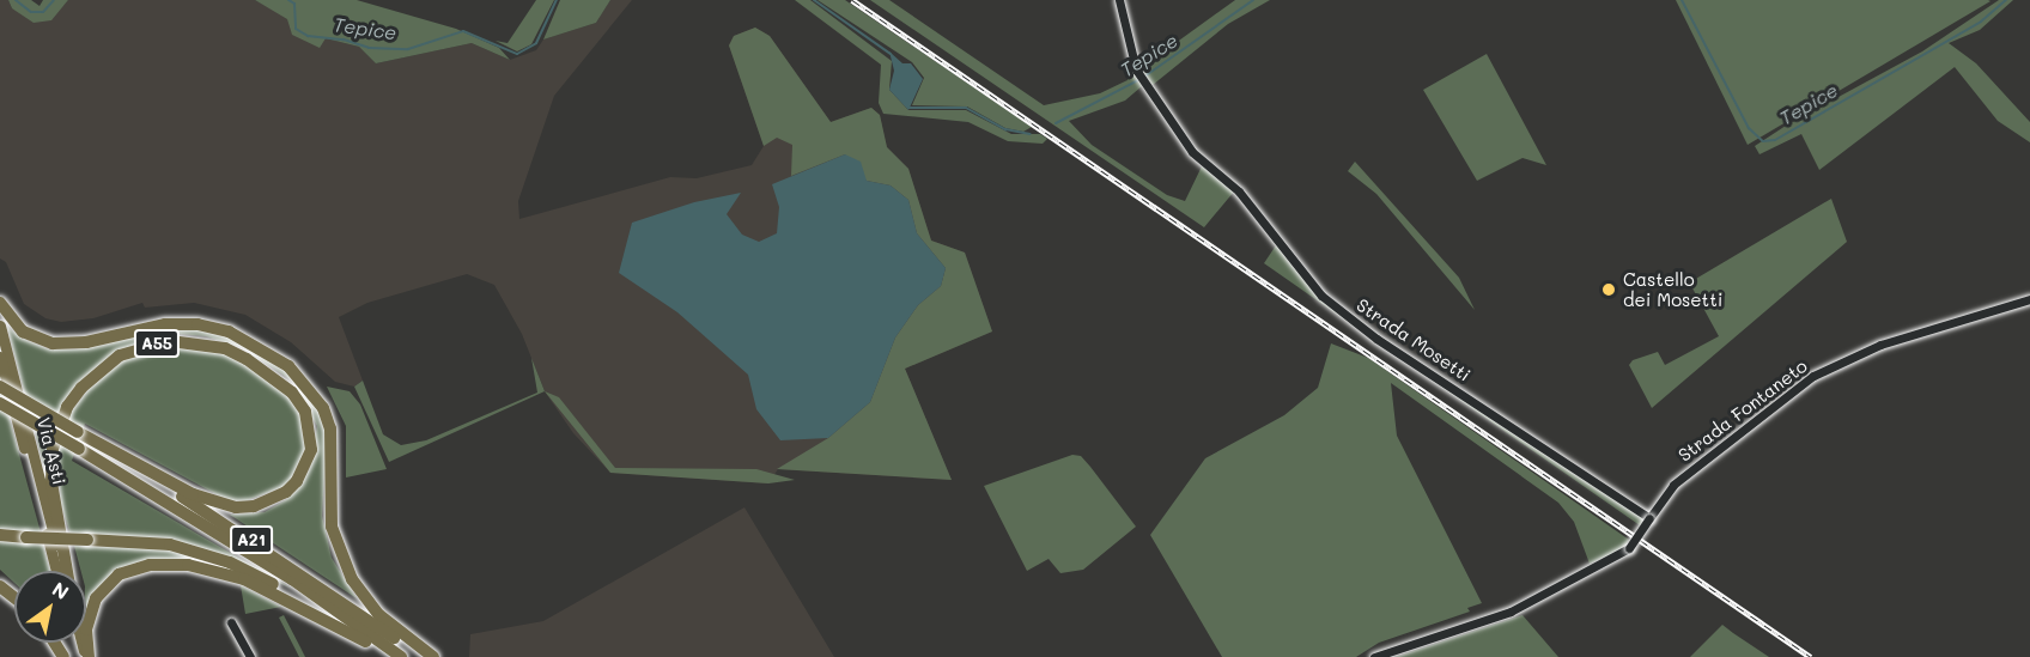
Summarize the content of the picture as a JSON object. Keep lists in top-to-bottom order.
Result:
{
  "streets": {
    "highway": ["A55", "A21"],
    "main road": ["Via Asti"],
    "street": ["Strada Mosetti", "Strada Fontaneto"]
  },
  "crossings": [
    ["Strada Mosetti", "Strada Fontaneto"],
    ["A55", "A21"]
  ],
  "water": ["Tepice"],
  "places": ["Castello dei Mosetti"],
  "north": "top right"
}
